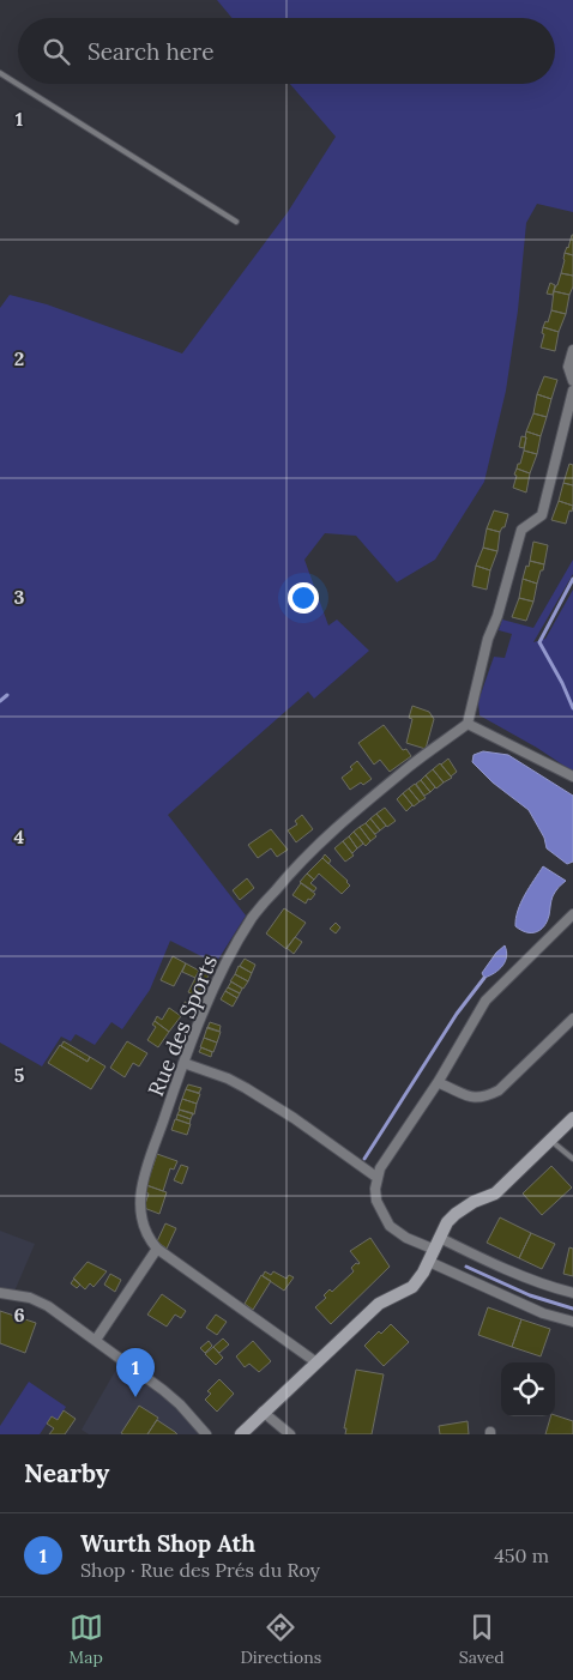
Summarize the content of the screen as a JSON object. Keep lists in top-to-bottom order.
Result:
{
  "streets": {
    "street": ["Rue des Sports"]
  },
  "page": {
    "search": "Search here",
    "pins": "1",
    "heading": "Nearby",
    "list": [
      {
        "mark": "1",
        "name": "Wurth Shop Ath",
        "note": "Shop · Rue des Prés du Roy",
        "value": "450 m"
      }
    ],
    "nav": ["Map", "Directions", "Saved"]
  },
  "grid": {
    "rows": [
      "1",
      "2",
      "3",
      "4",
      "5",
      "6"
    ]
  }
}
